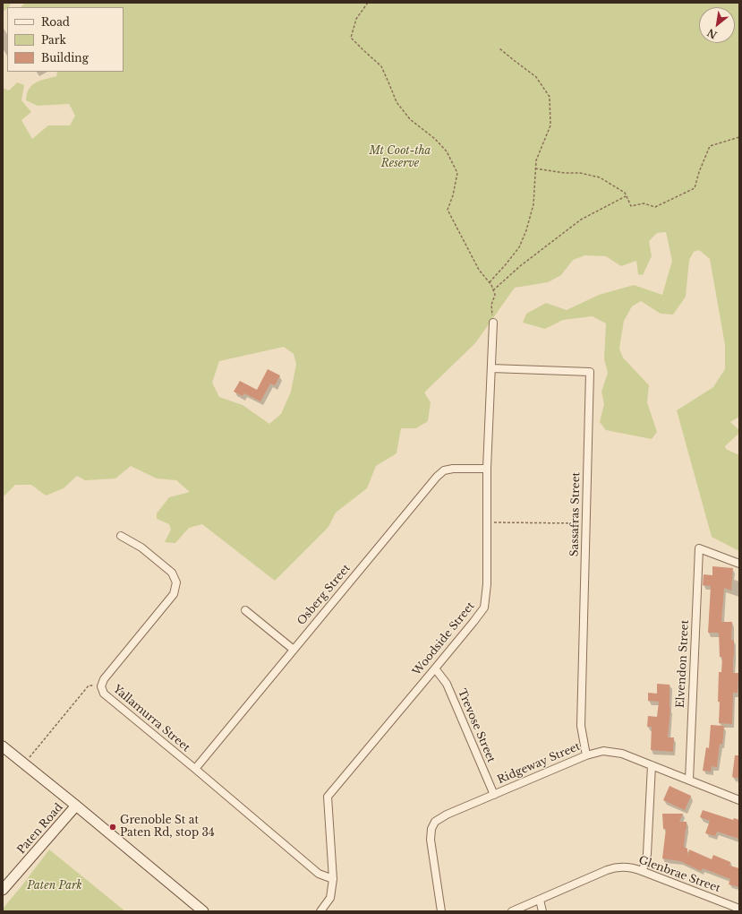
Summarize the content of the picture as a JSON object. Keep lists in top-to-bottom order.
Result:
{
  "streets": {
    "street": [
      "Sassafras Street",
      "Osberg Street",
      "Woodside Street",
      "Elvendon Street",
      "Yallamurra Street",
      "Trevose Street",
      "Ridgeway Street",
      "Paten Road",
      "Glenbrae Street"
    ]
  },
  "crossings": [
    ["Sassafras Street", "Woodside Street"],
    ["Sassafras Street", "Ridgeway Street"],
    ["Osberg Street", "Woodside Street"],
    ["Osberg Street", "Yallamurra Street"],
    ["Woodside Street", "Yallamurra Street"],
    ["Woodside Street", "Trevose Street"],
    ["Elvendon Street", "Ridgeway Street"],
    ["Trevose Street", "Ridgeway Street"]
  ],
  "parks": ["Mt Coot-tha Reserve", "Paten Park"],
  "places": ["Grenoble St at Paten Rd, stop 34"],
  "legend": ["Road", "Park", "Building"],
  "north": "bottom left"
}
